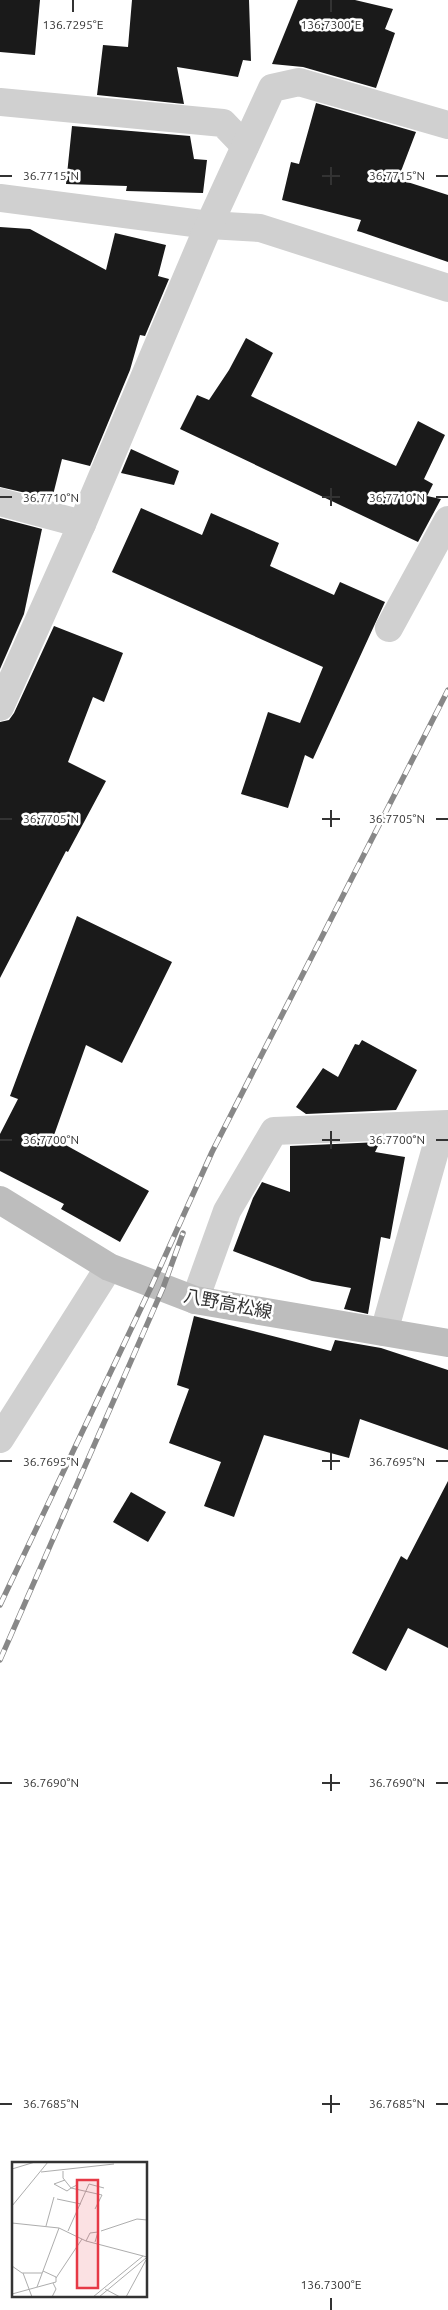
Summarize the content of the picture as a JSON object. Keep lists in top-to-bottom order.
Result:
{
  "streets": {
    "main road": ["八野高松線"]
  },
  "coordinates": [
    "136.7295°E",
    "136.7300°E",
    "36.7715°N",
    "36.7710°N",
    "36.7705°N",
    "36.7700°N",
    "36.7695°N",
    "36.7690°N",
    "36.7685°N"
  ]
}
